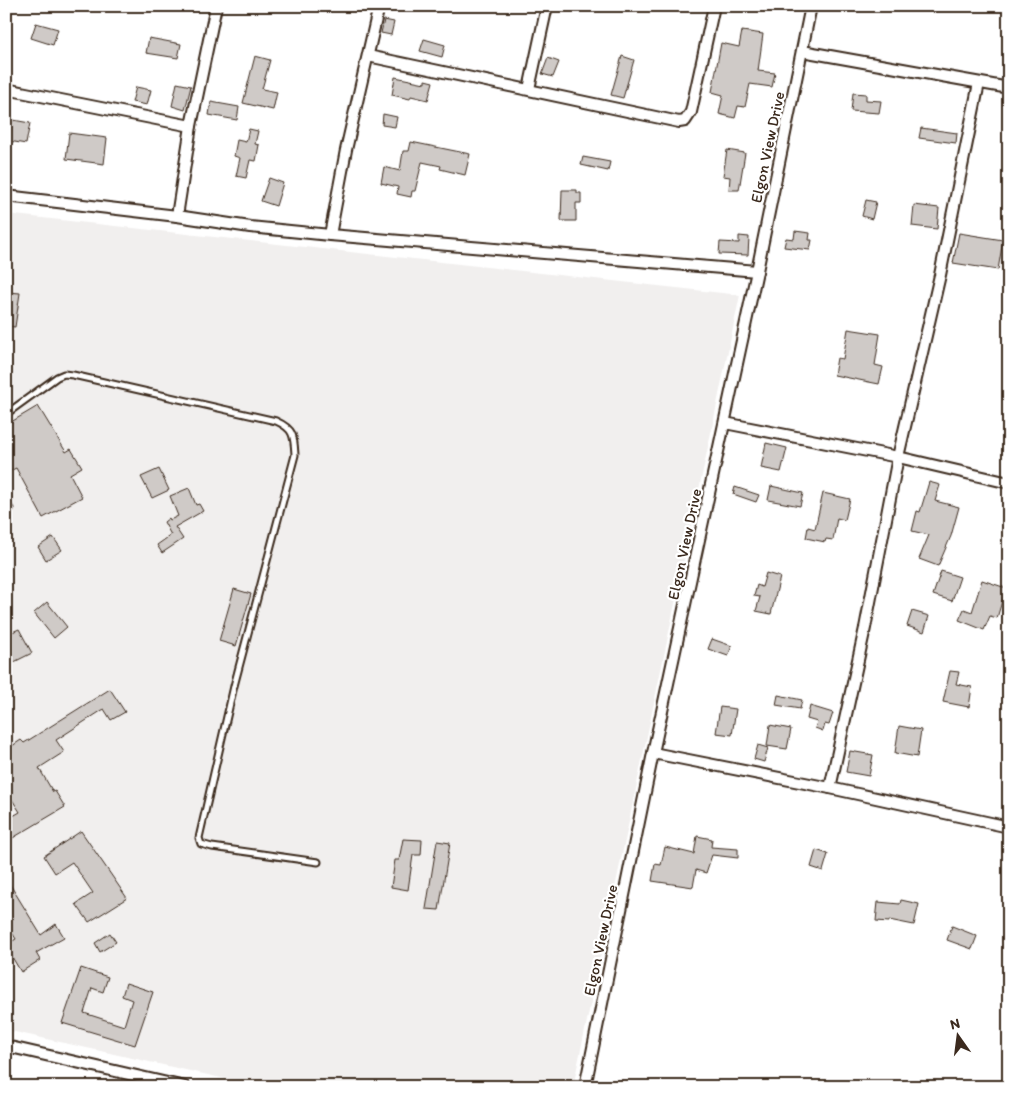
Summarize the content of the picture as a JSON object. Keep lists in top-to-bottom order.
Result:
{
  "streets": {
    "street": ["Elgon View Drive"]
  },
  "north": "top"
}
